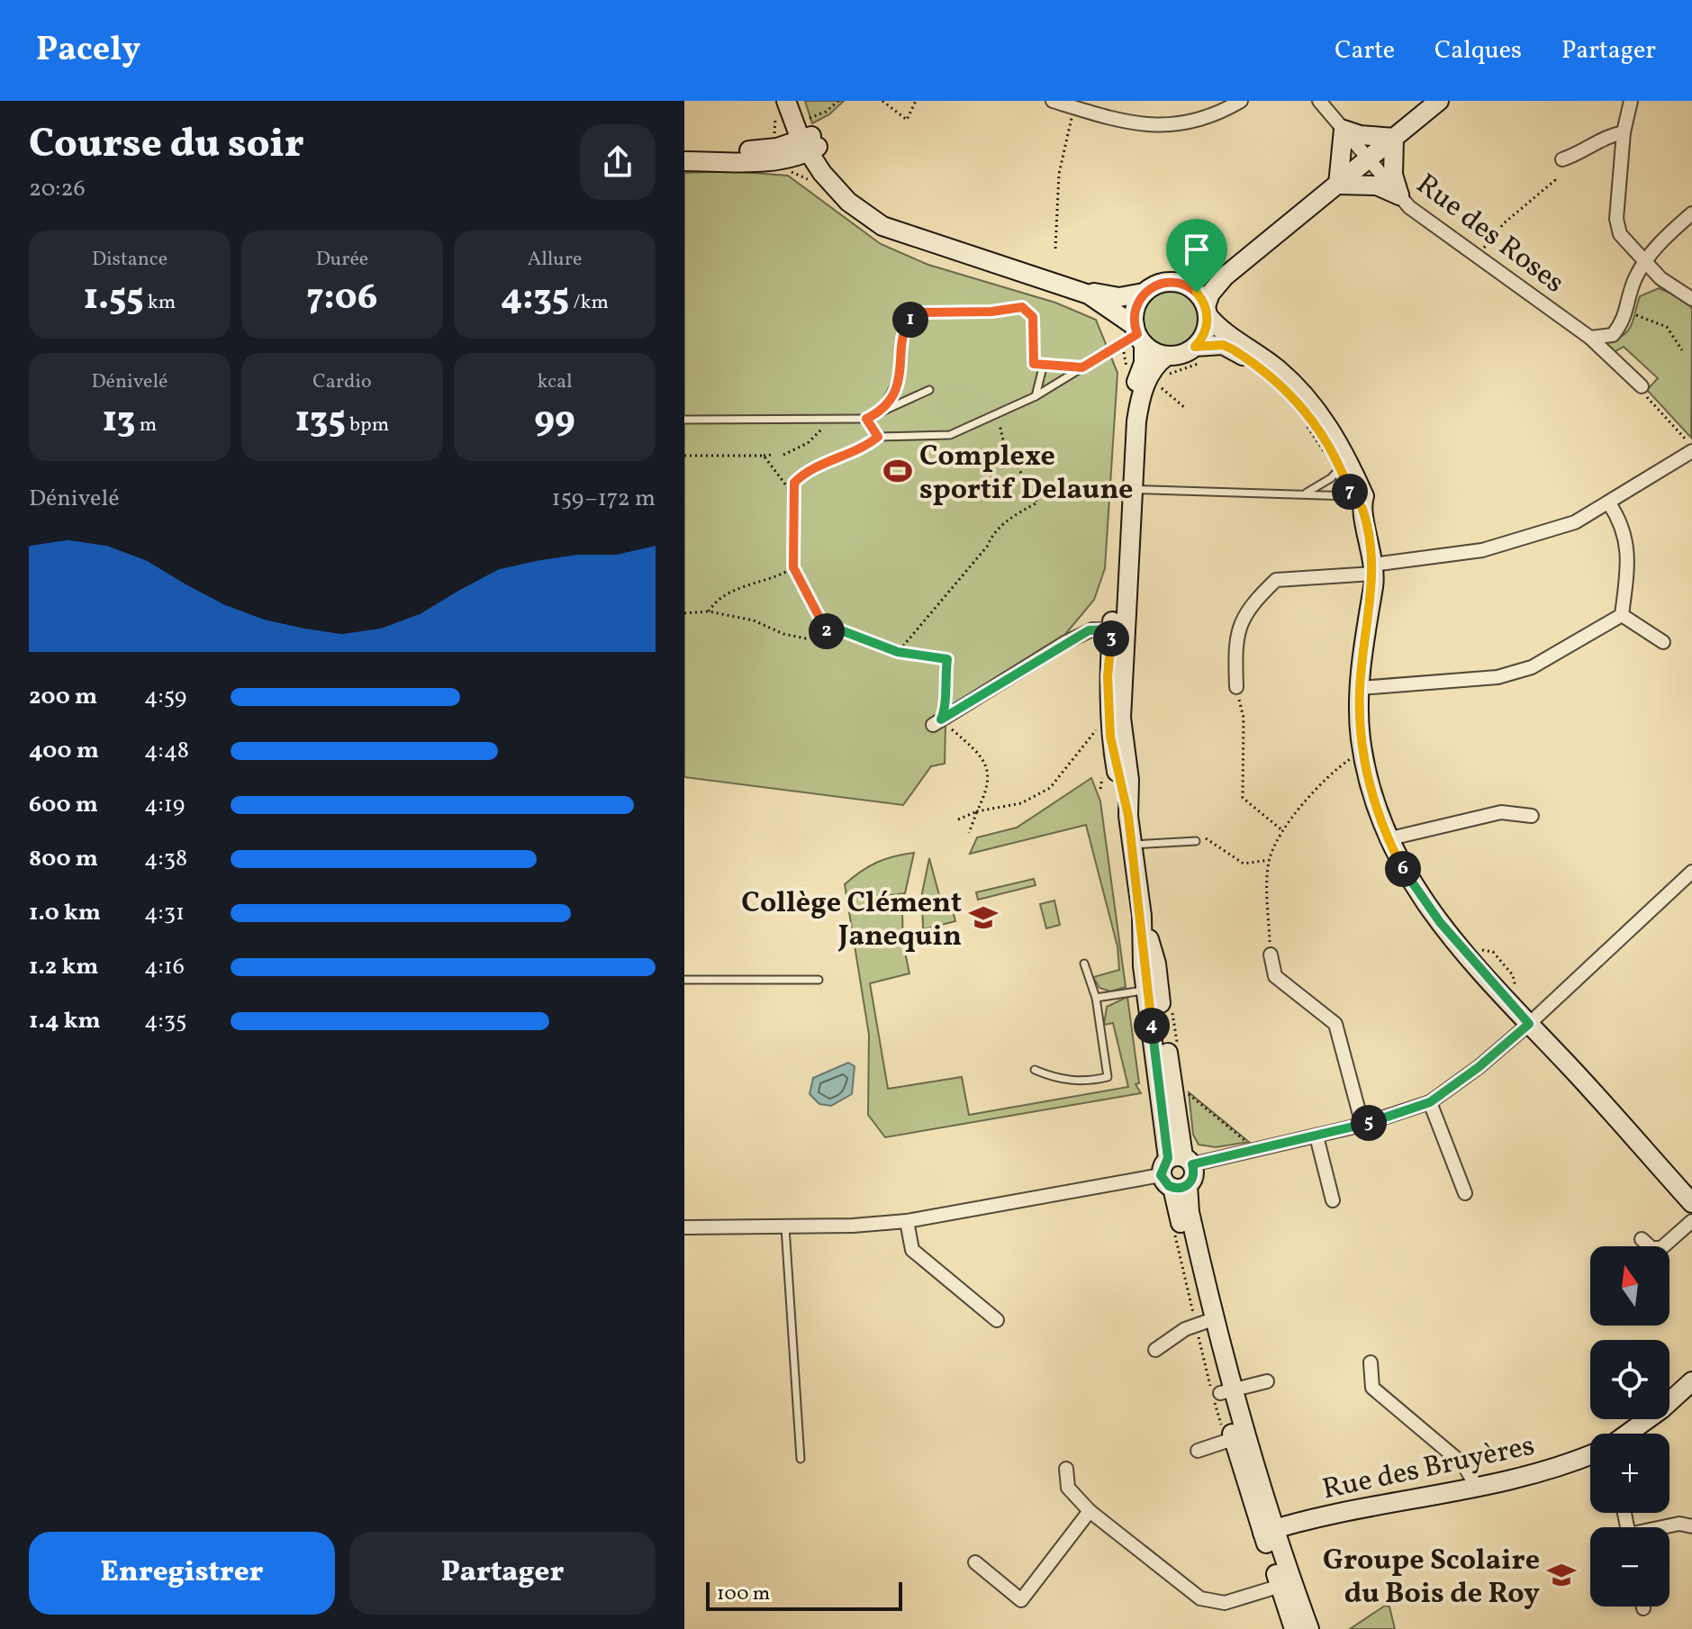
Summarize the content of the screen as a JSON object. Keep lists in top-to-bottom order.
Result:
{
  "streets": {
    "street": ["Rue des Roses", "Rue des Bruyères"]
  },
  "places": {
    "sports": ["Complexe sportif Delaune"],
    "school or university": ["Collège Clément Janequin", "Groupe Scolaire du Bois de Roy"]
  },
  "scale_bar": "100 m",
  "north": "top",
  "page": {
    "header": "Pacely",
    "nav": ["Carte", "Calques", "Partager"],
    "heading": ["Course du soir", "20:26"],
    "stats": [
      ["Distance", "1.55 km"],
      ["Durée", "7:06"],
      ["Allure", "4:35 /km"],
      ["Dénivelé", "13 m"],
      ["Cardio", "135 bpm"],
      ["kcal", "99"]
    ],
    "pins": [
      "1",
      "7",
      "2",
      "3",
      "6",
      "4",
      "5"
    ],
    "chart": ["Dénivelé", "159–172 m"],
    "list": [
      {
        "name": "200 m",
        "note": "4:59"
      },
      {
        "name": "400 m",
        "note": "4:48"
      },
      {
        "name": "600 m",
        "note": "4:19"
      },
      {
        "name": "800 m",
        "note": "4:38"
      },
      {
        "name": "1.0 km",
        "note": "4:31"
      },
      {
        "name": "1.2 km",
        "note": "4:16"
      },
      {
        "name": "1.4 km",
        "note": "4:35"
      }
    ],
    "map_buttons": ["+", "−"],
    "buttons": ["Enregistrer", "Partager"],
    "scale": "100 m"
  }
}
